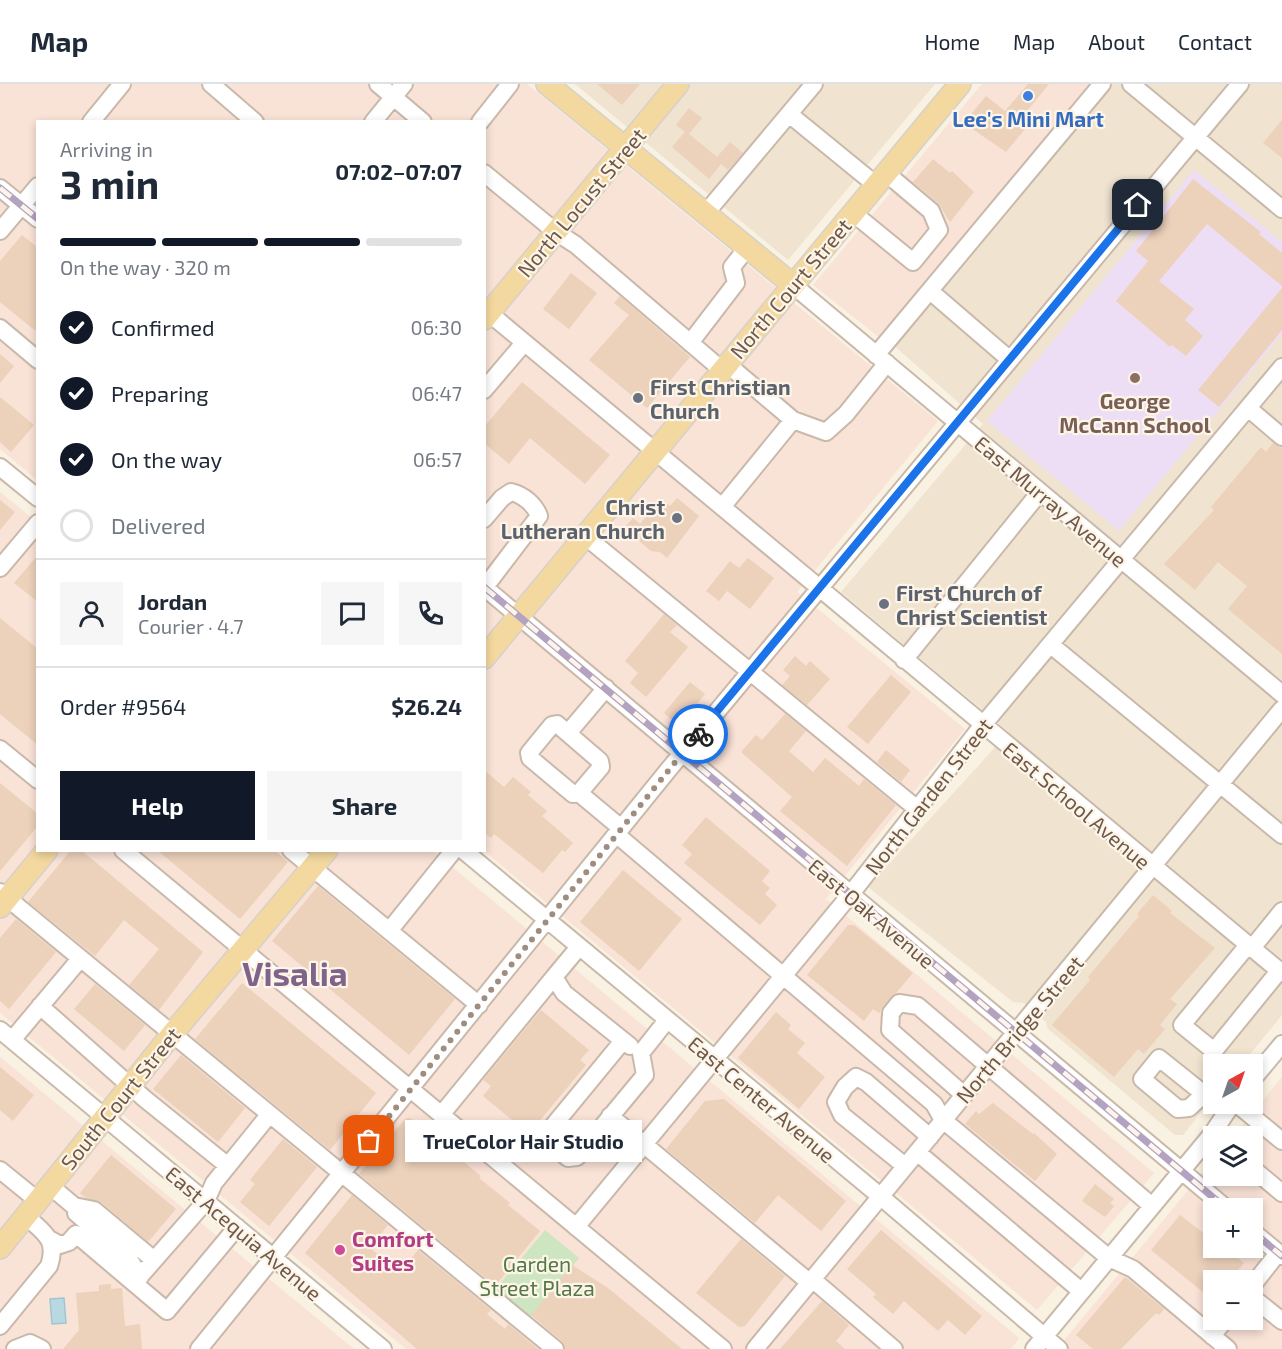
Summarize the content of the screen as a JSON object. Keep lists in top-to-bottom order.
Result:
{
  "streets": {
    "main road": ["North Locust Street", "North Court Street", "South Court Street"],
    "street": [
      "East Murray Avenue",
      "North Garden Street",
      "East School Avenue",
      "East Oak Avenue",
      "North Bridge Street",
      "East Center Avenue",
      "East Acequia Avenue"
    ]
  },
  "crossings": [
    ["North Locust Street", "East School Avenue"],
    ["North Court Street", "East Murray Avenue"],
    ["North Court Street", "East School Avenue"],
    ["North Court Street", "East Oak Avenue"],
    ["East Murray Avenue", "North Garden Street"],
    ["North Garden Street", "East School Avenue"],
    ["North Garden Street", "East Oak Avenue"],
    ["North Garden Street", "East Center Avenue"],
    ["East School Avenue", "North Bridge Street"],
    ["East Oak Avenue", "North Bridge Street"],
    ["North Bridge Street", "East Center Avenue"],
    ["South Court Street", "East Acequia Avenue"]
  ],
  "districts": ["Visalia"],
  "parks": ["Garden Street Plaza"],
  "places": [
    "Lee's Mini Mart",
    "George McCann School",
    "First Christian Church",
    "Christ Lutheran Church",
    "First Church of Christ Scientist",
    "TrueColor Hair Studio",
    "Comfort Suites"
  ],
  "north": "top right",
  "page": {
    "header": "Map",
    "nav": [
      "Home",
      "Map",
      "About",
      "Contact"
    ],
    "heading": ["3 min", "Arriving in", "07:02–07:07"],
    "panel": [
      "Jordan",
      "Courier · 4.7",
      "Order #9564",
      "$26.24"
    ],
    "bar": "On the way · 320 m",
    "list": [
      ["Confirmed", "06:30"],
      ["Preparing", "06:47"],
      ["On the way", "06:57"],
      "Delivered"
    ],
    "buttons": ["Help", "Share"],
    "map_buttons": ["+", "−"],
    "bubble": "TrueColor Hair Studio"
  }
}
